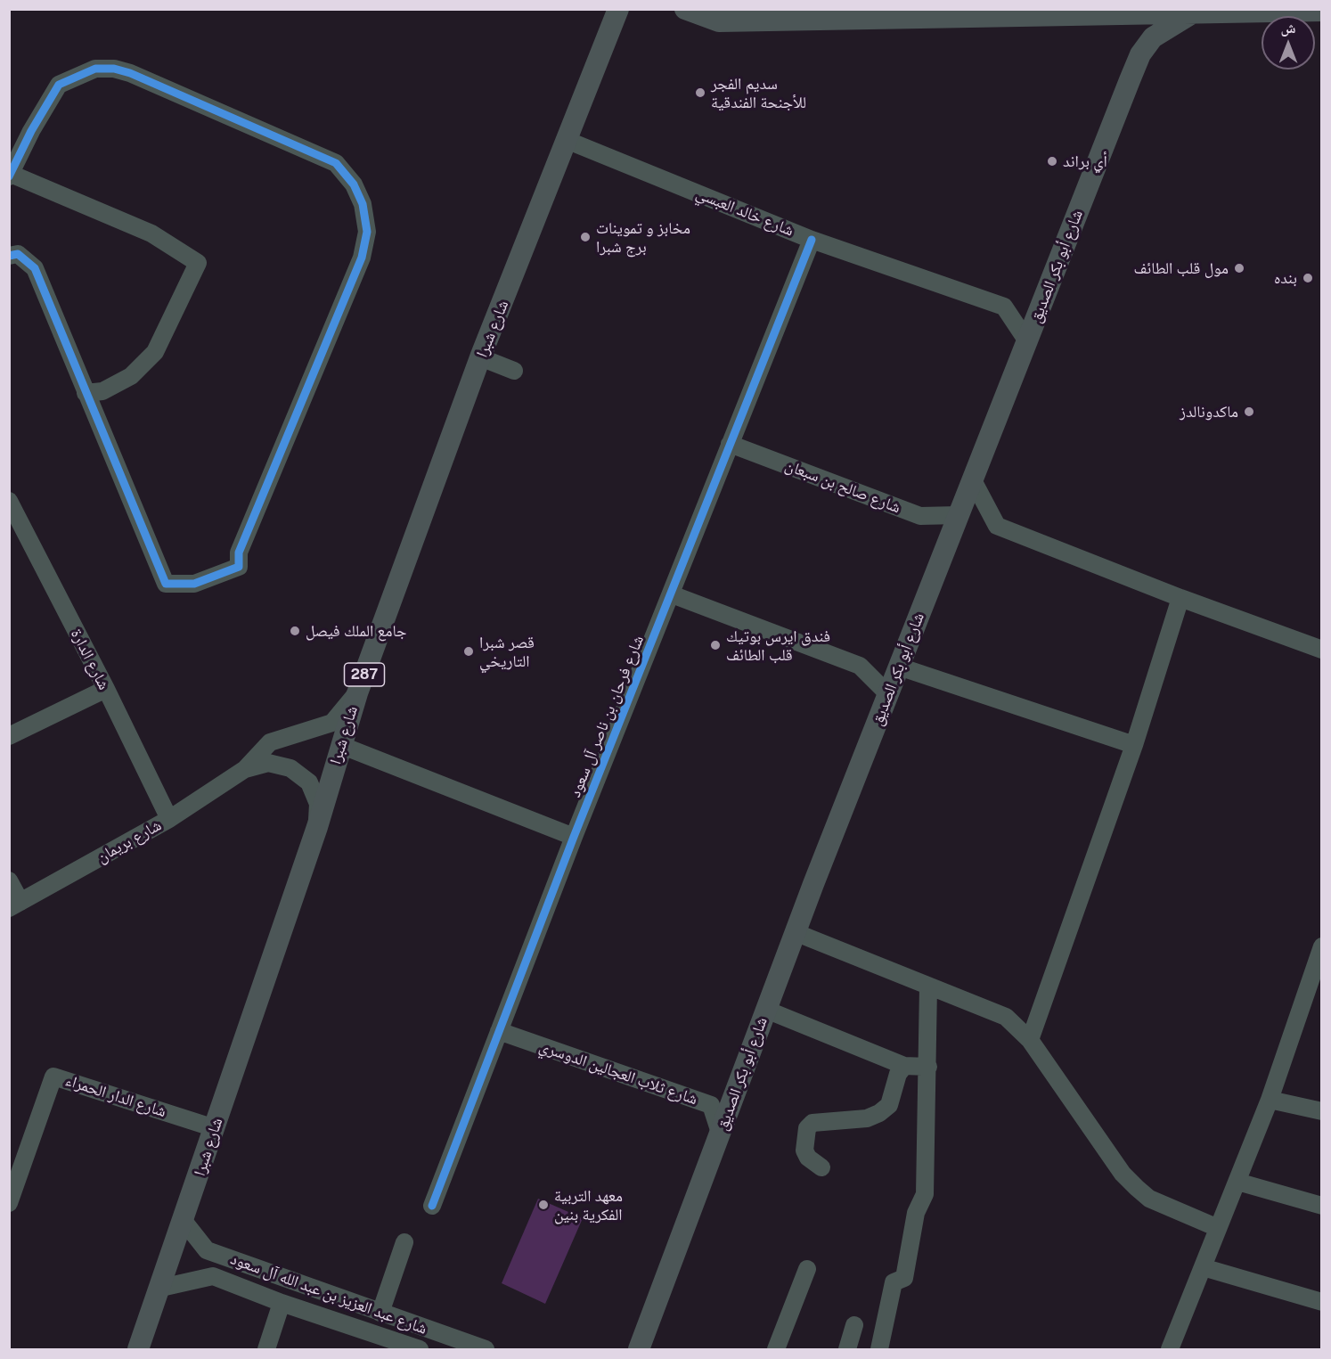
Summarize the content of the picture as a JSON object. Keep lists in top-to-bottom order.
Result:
{
  "streets": {
    "main road": ["شارع أبو بكر الصديق", "شارع شبرا", "287"],
    "street": [
      "شارع خالد العبسي",
      "شارع صالح بن سبعان",
      "شارع الدارة",
      "شارع فرحان بن ناصر آل سعود",
      "شارع بريمان",
      "شارع ثلاب العجالين الدوسري",
      "شارع الدار الحمراء",
      "شارع عبد العزيز بن عبد الله آل سعود"
    ]
  },
  "crossings": [
    ["شارع خالد العبسي", "شارع أبو بكر الصديق"],
    ["شارع خالد العبسي", "شارع شبرا"],
    ["شارع خالد العبسي", "شارع فرحان بن ناصر آل سعود"],
    ["شارع أبو بكر الصديق", "شارع صالح بن سبعان"],
    ["شارع أبو بكر الصديق", "شارع ثلاب العجالين الدوسري"],
    ["شارع شبرا", "شارع الدار الحمراء"],
    ["شارع شبرا", "شارع عبد العزيز بن عبد الله آل سعود"],
    ["شارع صالح بن سبعان", "شارع فرحان بن ناصر آل سعود"],
    ["شارع الدارة", "شارع بريمان"],
    ["شارع فرحان بن ناصر آل سعود", "شارع ثلاب العجالين الدوسري"]
  ],
  "places": [
    "سديم الفجر للأجنحة الفندقية",
    "أي براند",
    "مخابز و تموينات برج شبرا",
    "مول قلب الطائف",
    "بنده",
    "ماكدونالدز",
    "جامع الملك فيصل",
    "فندق ايرس بوتيك قلب الطائف",
    "قصر شبرا التاريخي",
    "معهد التربية الفكرية بنين"
  ],
  "north": "top"
}
